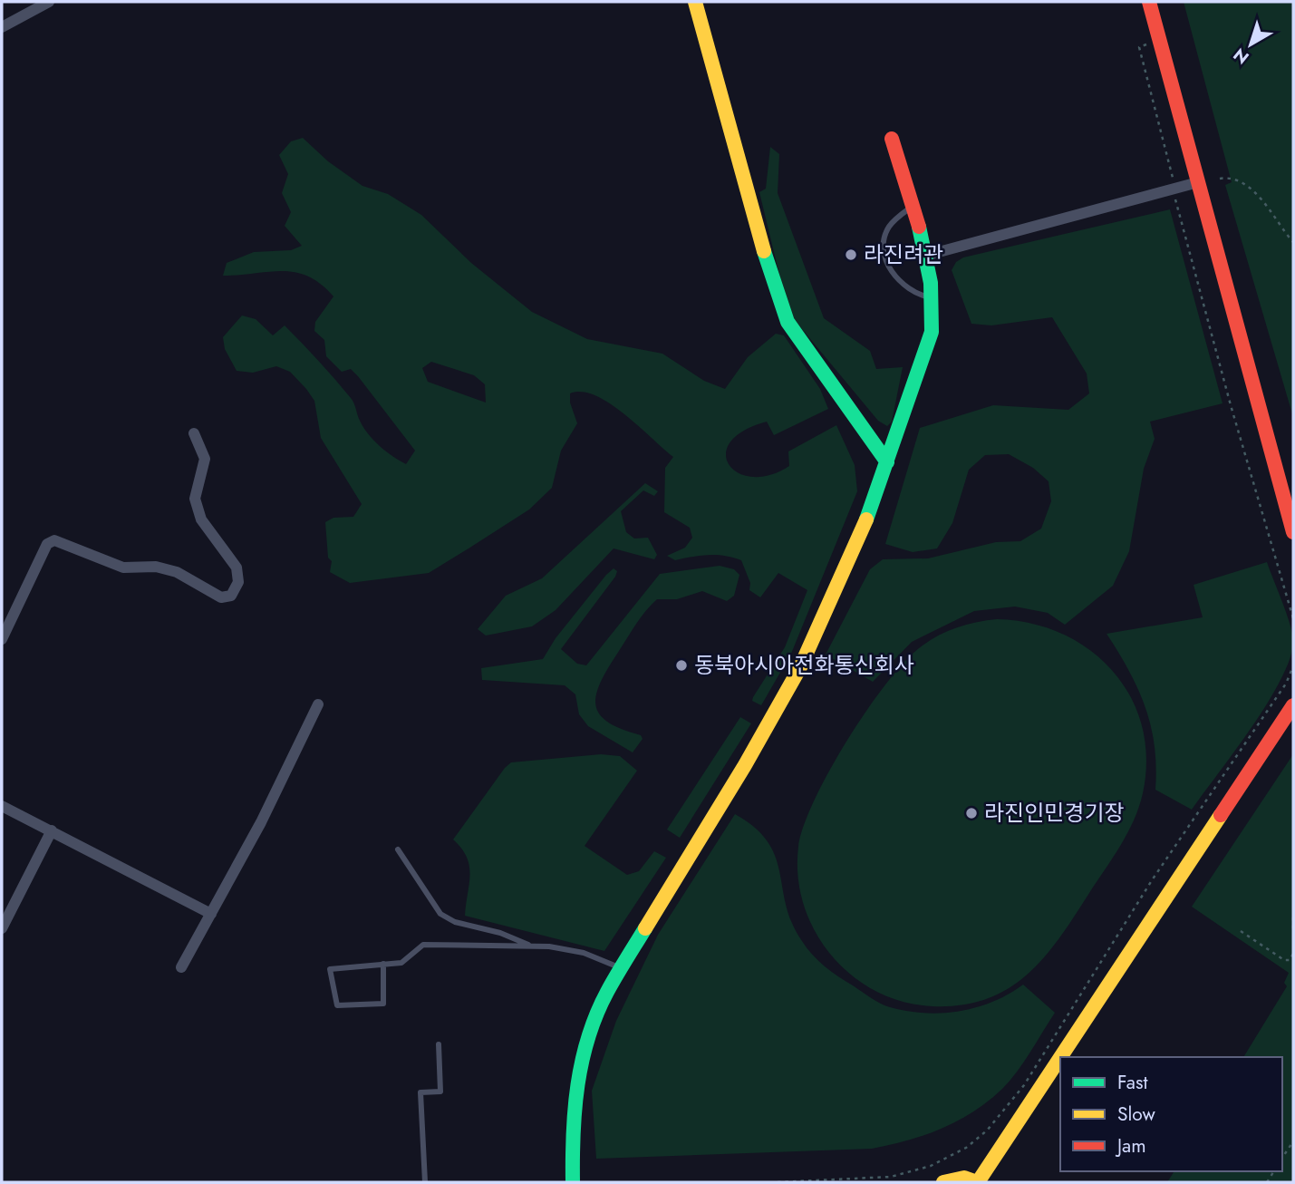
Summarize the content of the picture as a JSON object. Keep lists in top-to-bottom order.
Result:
{
  "places": ["라진려관", "동북아시아전화통신회사", "라진인민경기장"],
  "legend": ["Fast", "Slow", "Jam"],
  "north": "bottom left"
}
